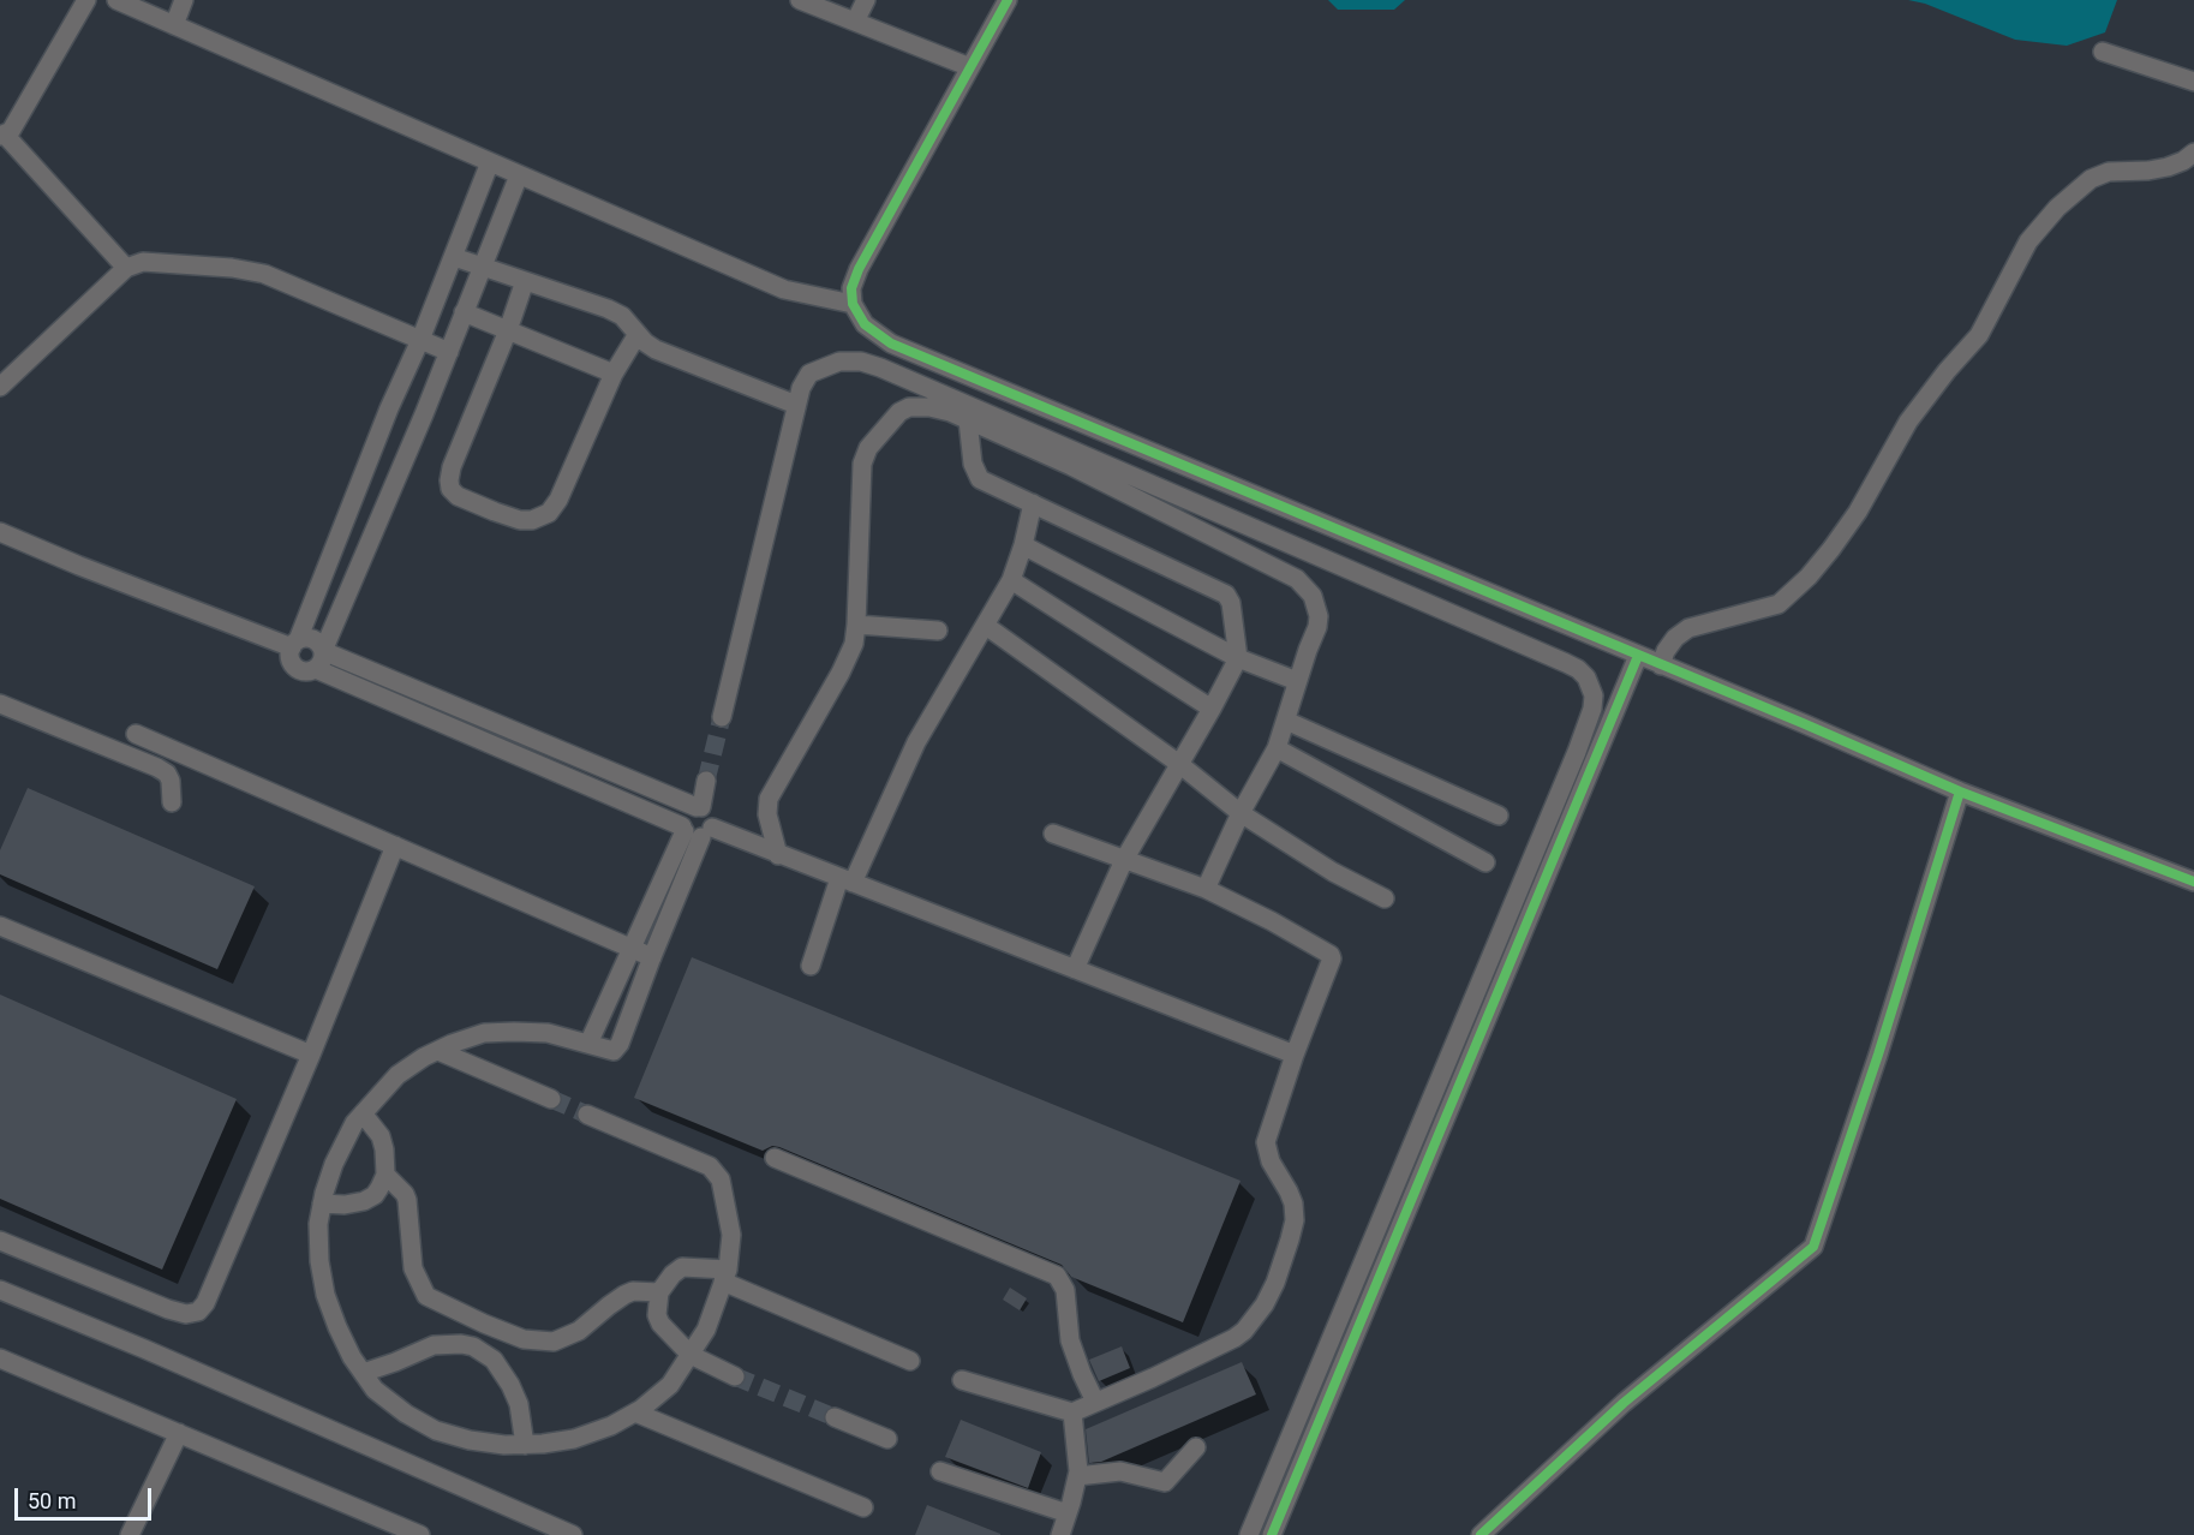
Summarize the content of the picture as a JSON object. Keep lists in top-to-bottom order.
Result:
{
  "scale_bar": "50 m"
}
